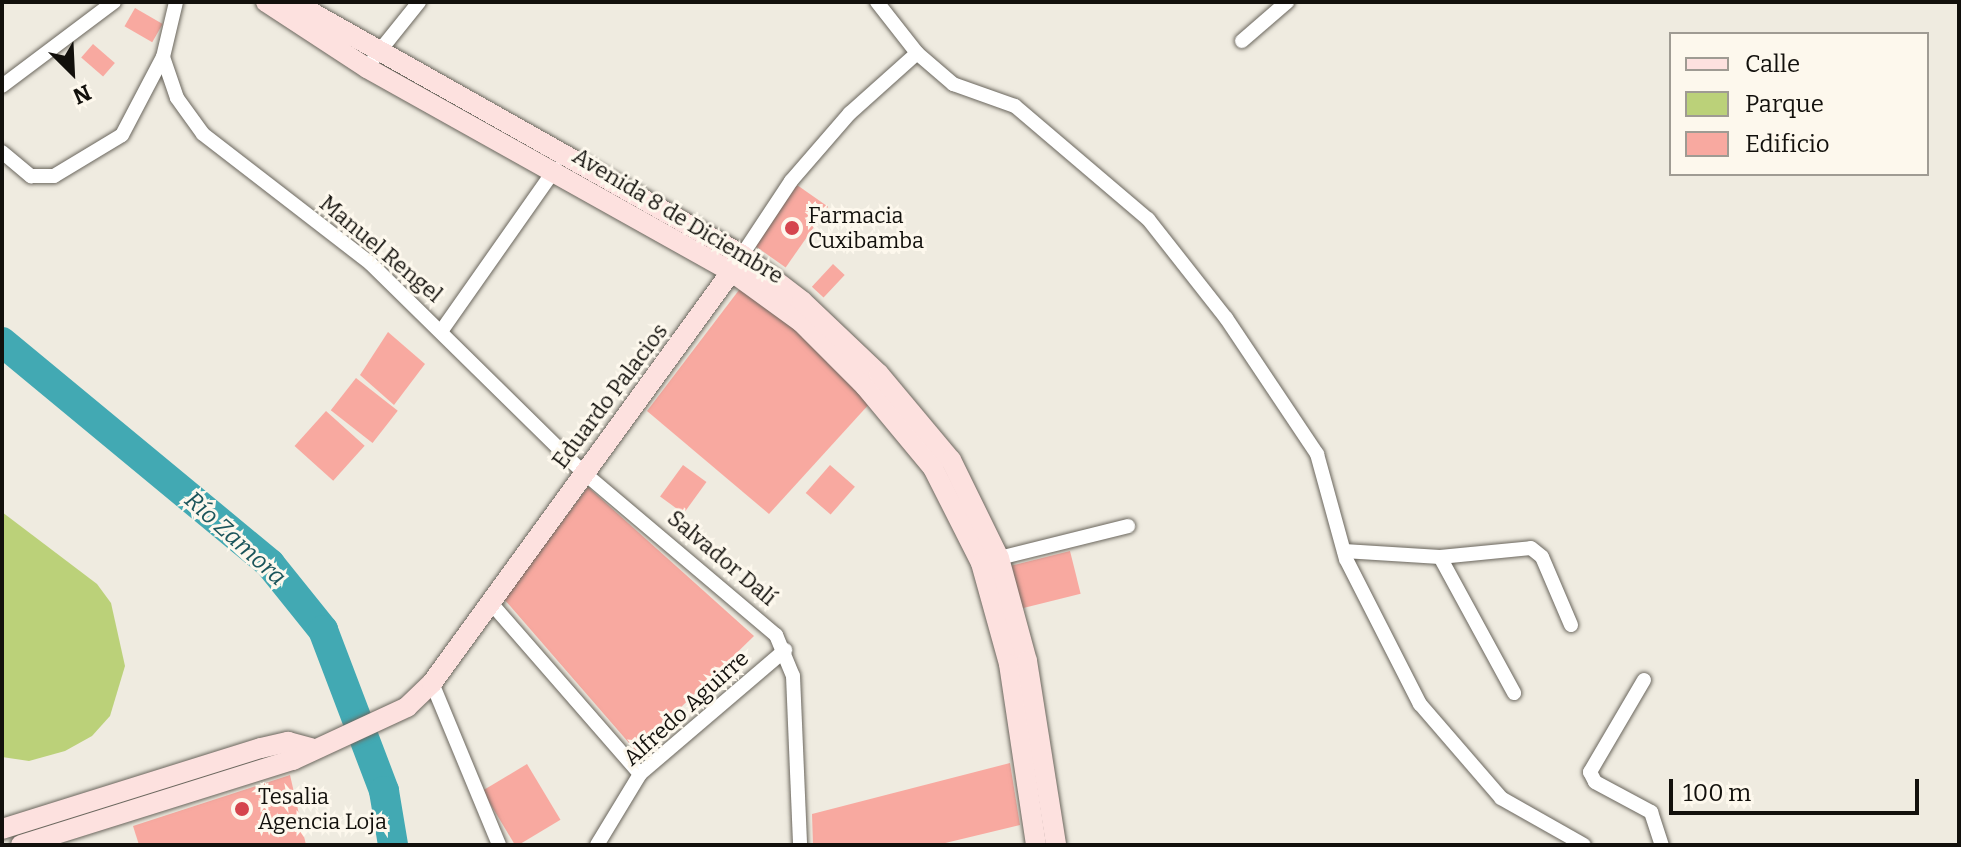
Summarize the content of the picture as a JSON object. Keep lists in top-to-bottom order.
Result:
{
  "streets": {
    "main road": ["Avenida 8 de Diciembre", "Eduardo Palacios"],
    "street": ["Manuel Rengel", "Salvador Dalí", "Alfredo Aguirre"]
  },
  "crossings": [
    ["Avenida 8 de Diciembre", "Eduardo Palacios"],
    ["Manuel Rengel", "Eduardo Palacios"],
    ["Manuel Rengel", "Salvador Dalí"],
    ["Eduardo Palacios", "Salvador Dalí"],
    ["Salvador Dalí", "Alfredo Aguirre"]
  ],
  "water": ["Río Zamora"],
  "places": ["Farmacia Cuxibamba", "Tesalia Agencia Loja"],
  "legend": ["Calle", "Parque", "Edificio"],
  "scale_bar": "100 m",
  "north": "bottom right"
}
